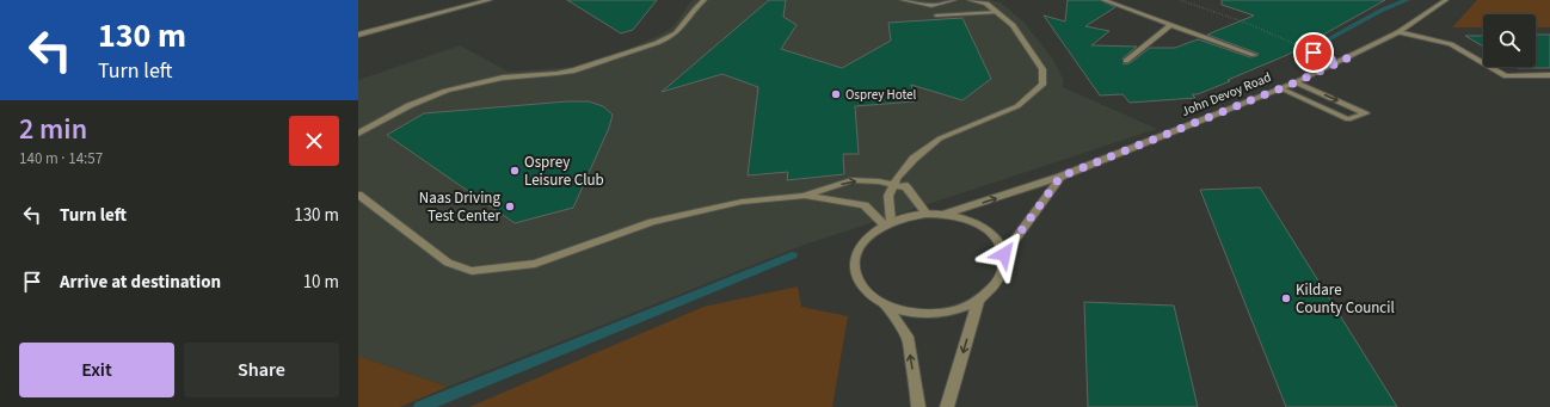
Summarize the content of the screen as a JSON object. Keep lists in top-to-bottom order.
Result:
{
  "streets": {
    "street": ["John Devoy Road"]
  },
  "places": [
    "Osprey Hotel",
    "Osprey Leisure Club",
    "Naas Driving Test Center",
    "Kildare County Council"
  ],
  "page": {
    "turn": ["130 m", "Turn left"],
    "heading": ["2 min", "140 m · 14:57"],
    "list": [
      {
        "name": "Turn left",
        "value": "130 m"
      },
      {
        "name": "Arrive at destination",
        "value": "10 m"
      }
    ],
    "buttons": ["Exit", "Share"]
  }
}
